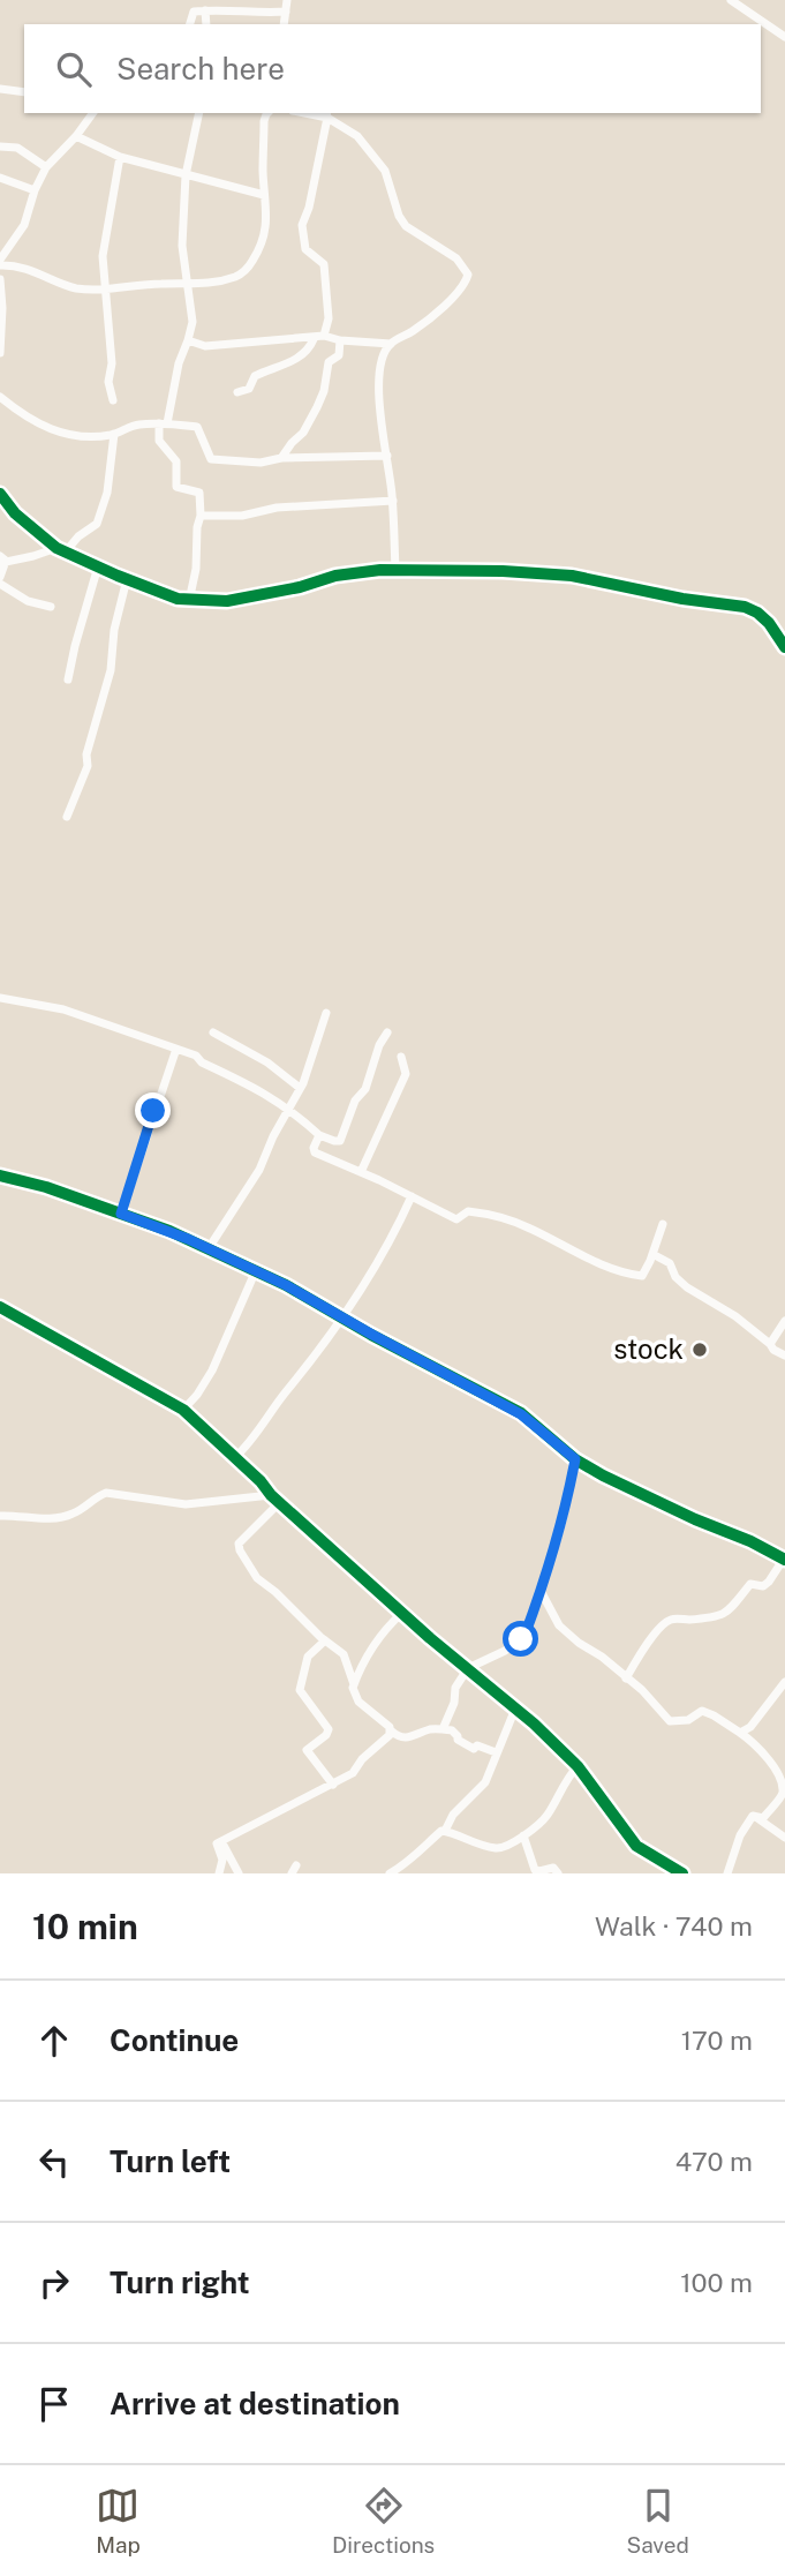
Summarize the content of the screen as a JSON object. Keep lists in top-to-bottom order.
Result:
{
  "places": ["stock"],
  "page": {
    "search": "Search here",
    "heading": ["10 min", "Walk · 740 m"],
    "list": [
      ["Continue", "170 m"],
      ["Turn left", "470 m"],
      ["Turn right", "100 m"],
      "Arrive at destination"
    ],
    "nav": ["Map", "Directions", "Saved"]
  }
}
